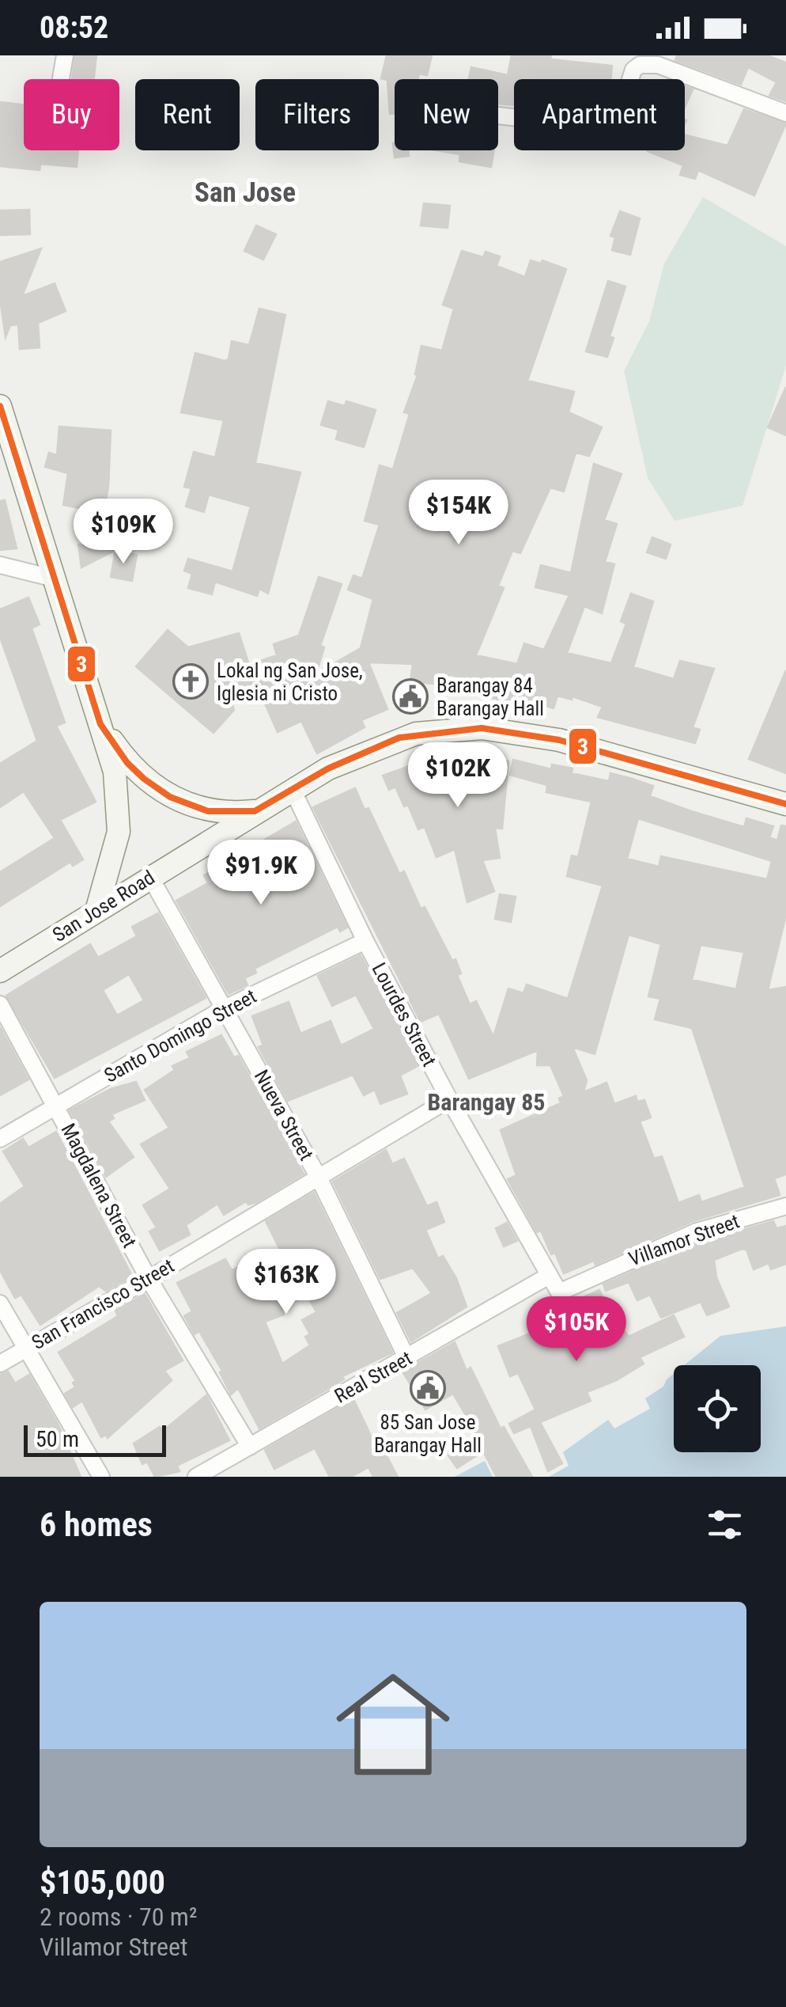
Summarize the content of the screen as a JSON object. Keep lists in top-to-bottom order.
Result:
{
  "streets": {
    "main road": ["San Jose Road"],
    "street": [
      "Lourdes Street",
      "Santo Domingo Street",
      "Nueva Street",
      "Magdalena Street",
      "Villamor Street",
      "San Francisco Street",
      "Real Street"
    ]
  },
  "crossings": [
    ["San Jose Road", "Lourdes Street"],
    ["San Jose Road", "Nueva Street"],
    ["Lourdes Street", "Santo Domingo Street"],
    ["Lourdes Street", "San Francisco Street"],
    ["Lourdes Street", "Real Street"],
    ["Santo Domingo Street", "Nueva Street"],
    ["Santo Domingo Street", "Magdalena Street"],
    ["Nueva Street", "San Francisco Street"],
    ["Nueva Street", "Real Street"],
    ["Magdalena Street", "San Francisco Street"],
    ["Magdalena Street", "Real Street"]
  ],
  "districts": ["San Jose", "Barangay 85"],
  "places": {
    "church": ["Lokal ng San Jose, Iglesia ni Cristo"],
    "public building": ["Barangay 84 Barangay Hall", "85 San Jose Barangay Hall"]
  },
  "lines": ["transit line 3"],
  "scale_bar": "50 m",
  "page": {
    "status": "08:52",
    "chip": [
      "Buy",
      "Rent",
      "Filters",
      "New",
      "Apartment"
    ],
    "price": [
      "$154K",
      "$109K",
      "$102K",
      "$91.9K",
      "$163K",
      "$105K"
    ],
    "scale": "50 m",
    "heading": "6 homes",
    "list": [
      {
        "name": "$105,000",
        "note": "2 rooms · 70 m² · Villamor Street"
      }
    ]
  }
}
